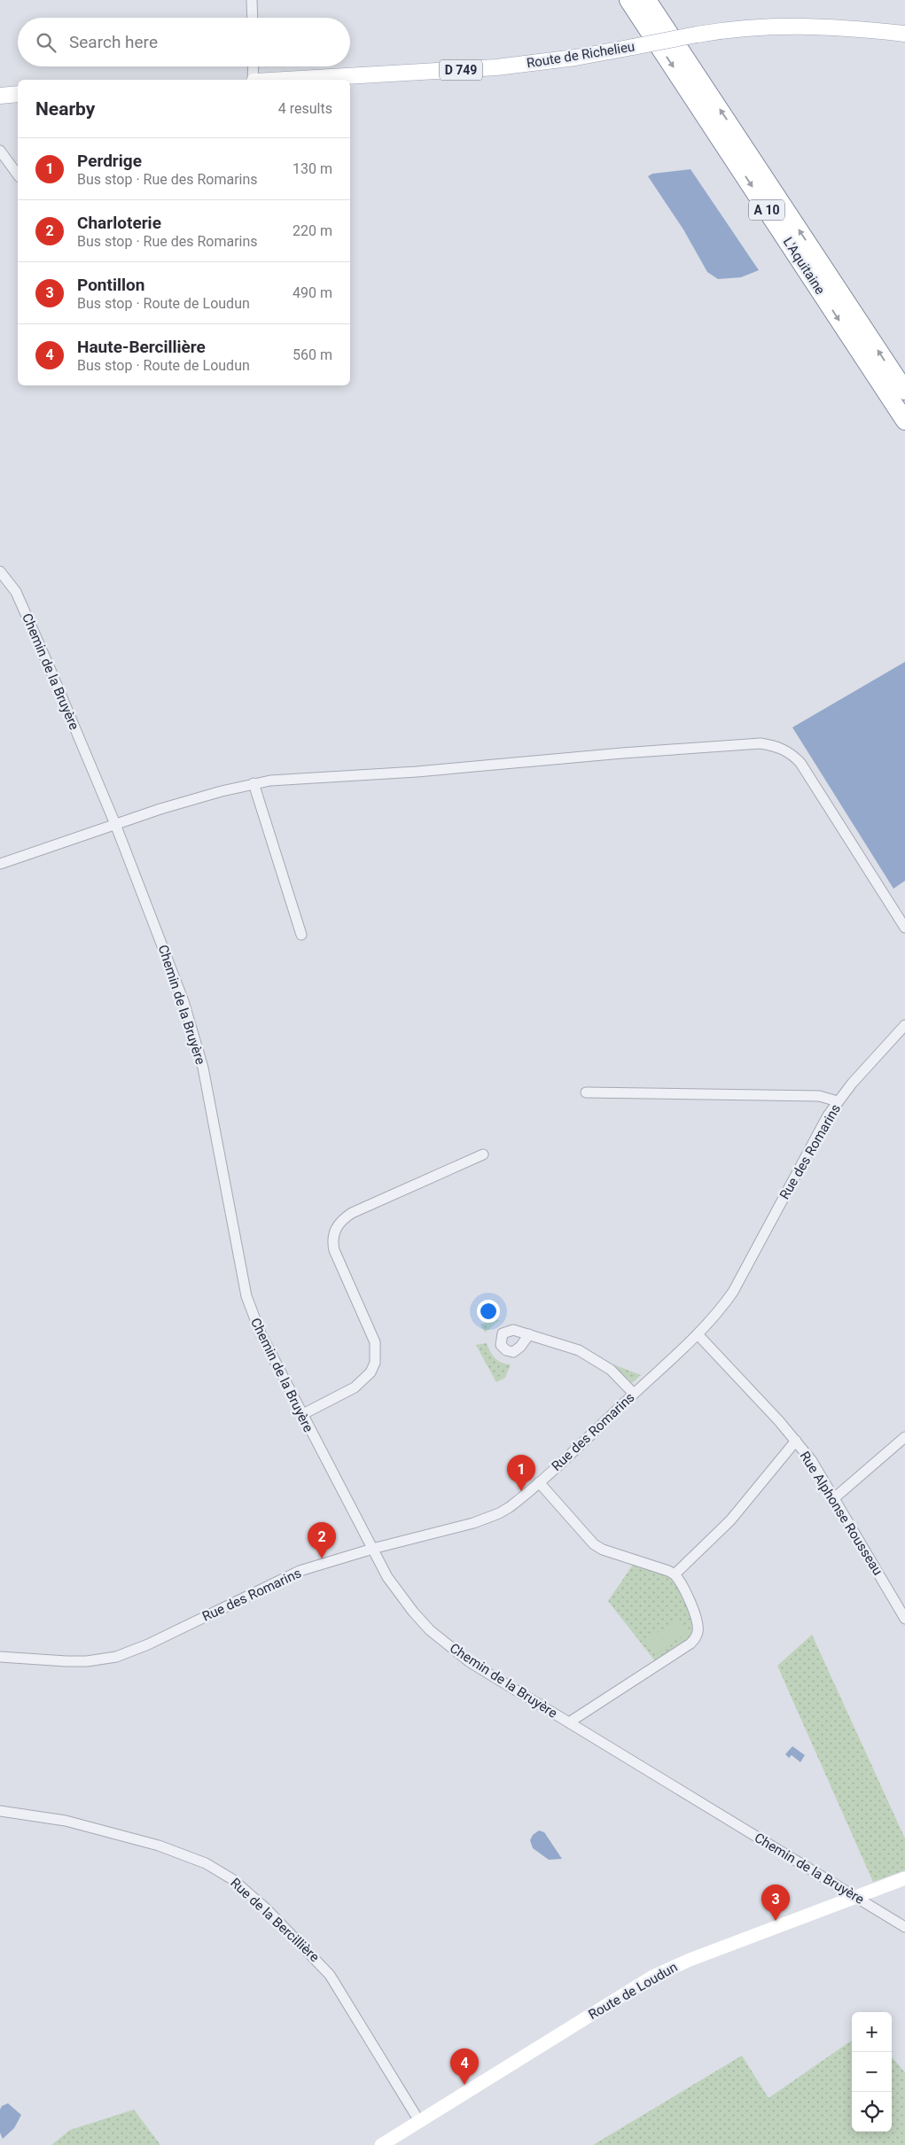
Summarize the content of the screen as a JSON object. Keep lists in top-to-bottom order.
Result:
{
  "streets": {
    "highway": ["A 10", "L'Aquitaine"],
    "main road": ["Route de Richelieu", "D 749", "Route de Loudun"],
    "street": [
      "Chemin de la Bruyère",
      "Rue des Romarins",
      "Rue Alphonse Rousseau",
      "Rue de la Bercillière"
    ]
  },
  "crossings": [
    ["Chemin de la Bruyère", "Rue des Romarins"],
    ["Chemin de la Bruyère", "Route de Loudun"],
    ["Rue des Romarins", "Rue Alphonse Rousseau"],
    ["Rue de la Bercillière", "Route de Loudun"]
  ],
  "page": {
    "search": "Search here",
    "heading": ["Nearby", "4 results"],
    "list": [
      {
        "mark": "1",
        "name": "Perdrige",
        "note": "Bus stop · Rue des Romarins",
        "value": "130 m"
      },
      {
        "mark": "2",
        "name": "Charloterie",
        "note": "Bus stop · Rue des Romarins",
        "value": "220 m"
      },
      {
        "mark": "3",
        "name": "Pontillon",
        "note": "Bus stop · Route de Loudun",
        "value": "490 m"
      },
      {
        "mark": "4",
        "name": "Haute-Bercillière",
        "note": "Bus stop · Route de Loudun",
        "value": "560 m"
      }
    ],
    "pins": [
      "1",
      "2",
      "3",
      "4"
    ],
    "map_buttons": ["+", "−"]
  }
}
